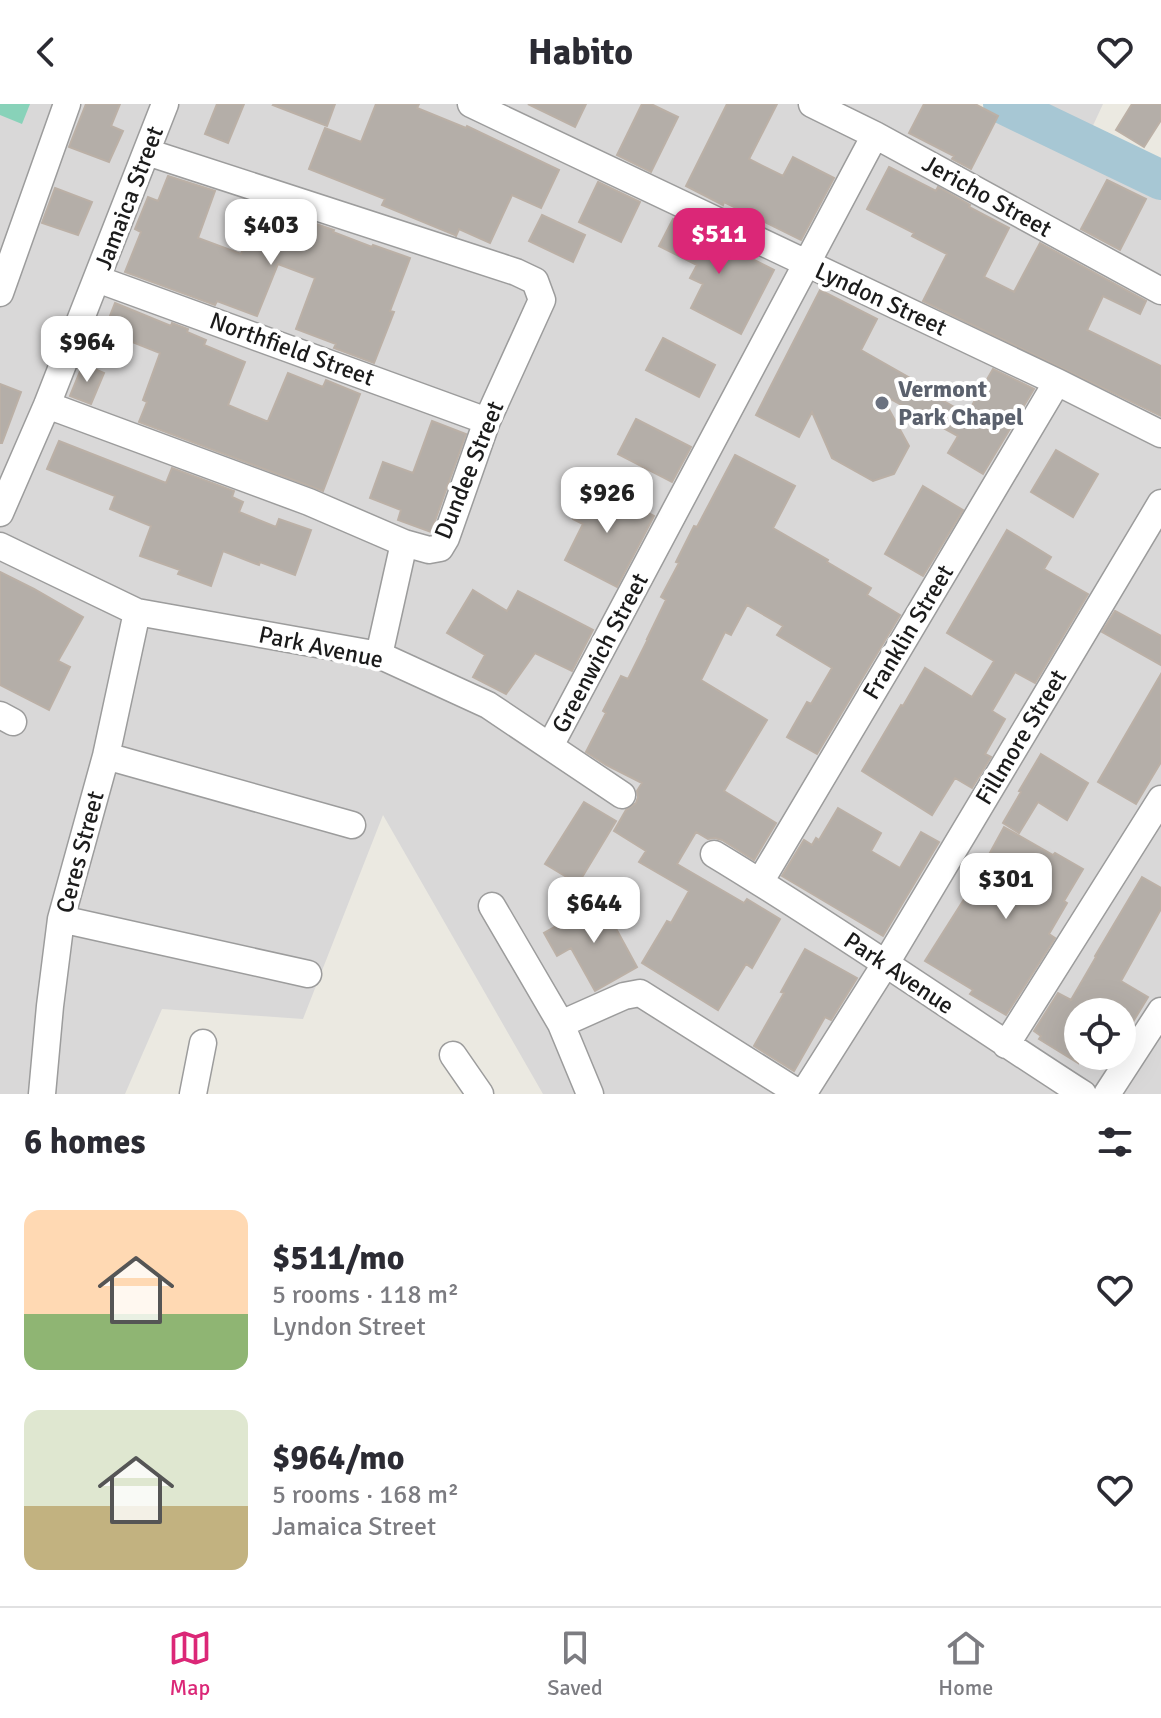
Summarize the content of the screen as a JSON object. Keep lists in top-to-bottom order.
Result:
{
  "streets": {
    "street": [
      "Jericho Street",
      "Jamaica Street",
      "Lyndon Street",
      "Northfield Street",
      "Dundee Street",
      "Franklin Street",
      "Park Avenue",
      "Greenwich Street",
      "Fillmore Street",
      "Ceres Street"
    ]
  },
  "crossings": [
    ["Jericho Street", "Greenwich Street"],
    ["Jamaica Street", "Northfield Street"],
    ["Jamaica Street", "Dundee Street"],
    ["Lyndon Street", "Franklin Street"],
    ["Lyndon Street", "Greenwich Street"],
    ["Northfield Street", "Dundee Street"],
    ["Dundee Street", "Park Avenue"],
    ["Franklin Street", "Park Avenue"],
    ["Park Avenue", "Greenwich Street"],
    ["Park Avenue", "Fillmore Street"],
    ["Park Avenue", "Ceres Street"]
  ],
  "places": ["Vermont Park Chapel"],
  "page": {
    "header": "Habito",
    "price": [
      "$403",
      "$511",
      "$964",
      "$926",
      "$301",
      "$644"
    ],
    "heading": "6 homes",
    "list": [
      {
        "name": "$511/mo",
        "note": "5 rooms · 118 m² · Lyndon Street"
      },
      {
        "name": "$964/mo",
        "note": "5 rooms · 168 m² · Jamaica Street"
      }
    ],
    "tabs": ["Map", "Saved", "Home"]
  }
}
